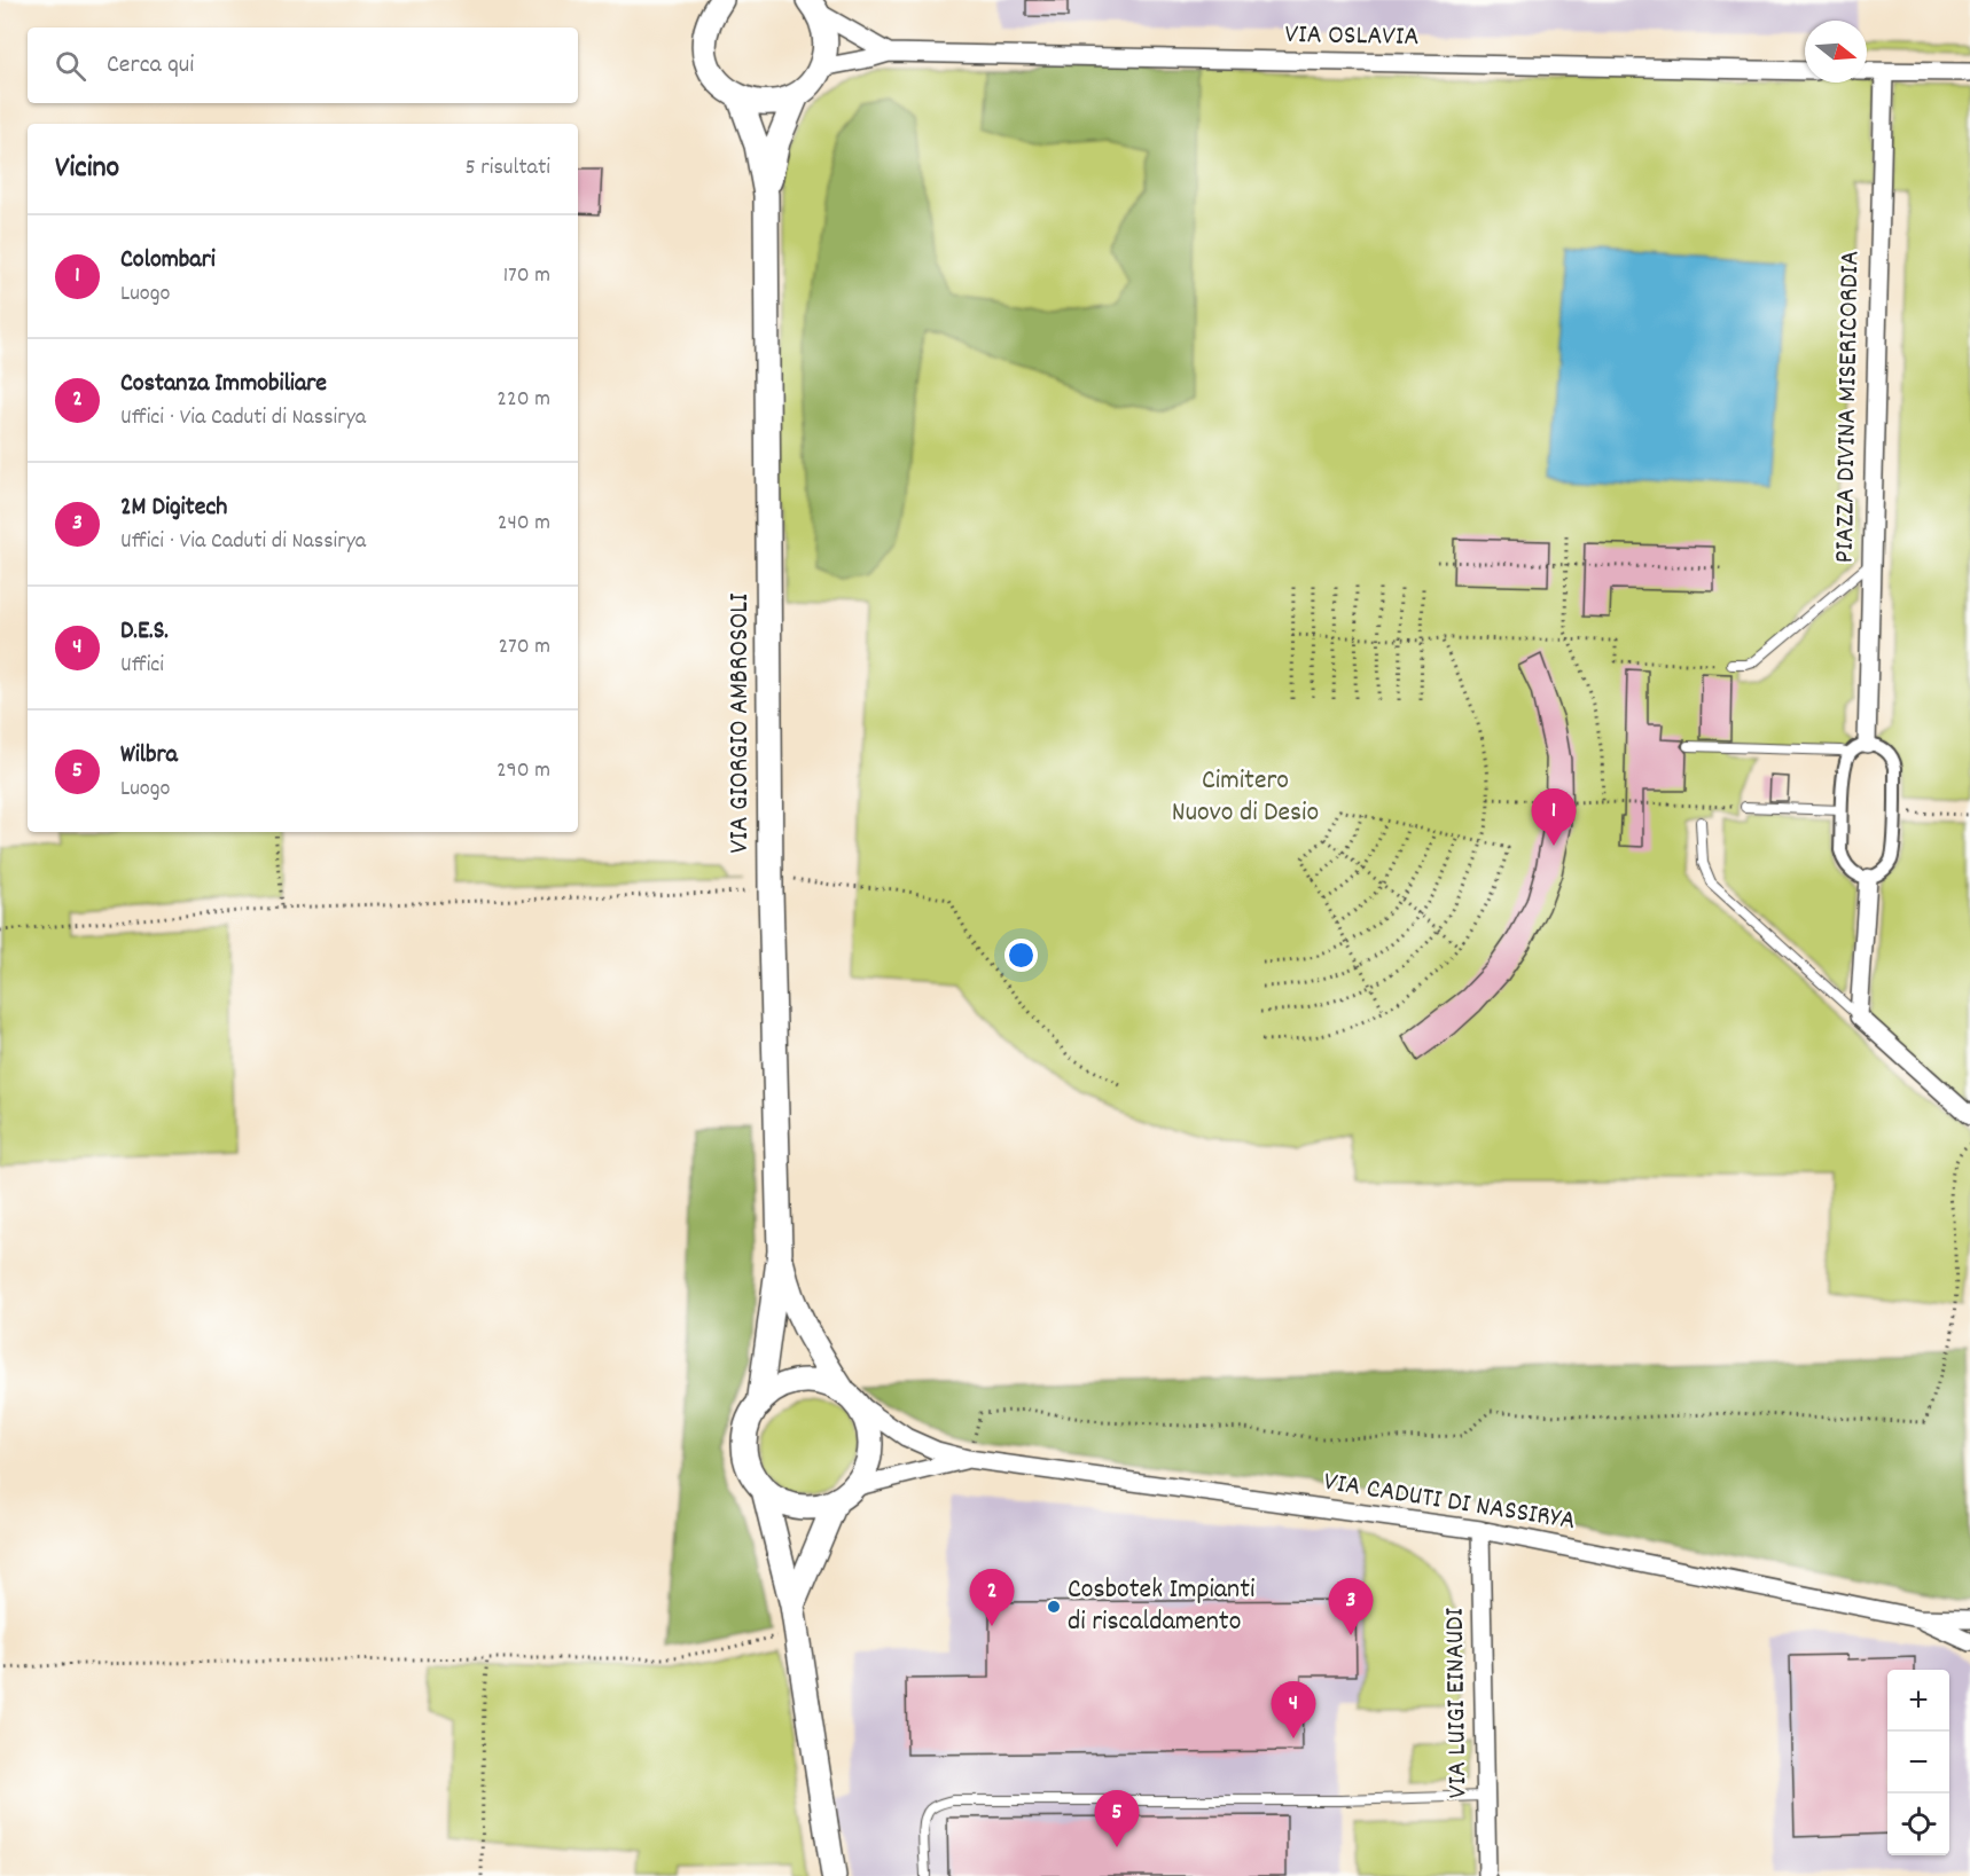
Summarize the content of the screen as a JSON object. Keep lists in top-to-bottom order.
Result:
{
  "streets": {
    "main road": ["VIA GIORGIO AMBROSOLI"],
    "street": [
      "VIA OSLAVIA",
      "PIAZZA DIVINA MISERICORDIA",
      "VIA CADUTI DI NASSIRYA",
      "VIA LUIGI EINAUDI"
    ]
  },
  "crossings": [
    ["VIA GIORGIO AMBROSOLI", "VIA CADUTI DI NASSIRYA"],
    ["VIA CADUTI DI NASSIRYA", "VIA LUIGI EINAUDI"]
  ],
  "parks": ["Cimitero Nuovo di Desio"],
  "places": ["Cosbotek Impianti di riscaldamento"],
  "north": "right",
  "page": {
    "search": "Cerca qui",
    "heading": ["Vicino", "5 risultati"],
    "list": [
      {
        "mark": "1",
        "name": "Colombari",
        "note": "Luogo",
        "value": "170 m"
      },
      {
        "mark": "2",
        "name": "Costanza Immobiliare",
        "note": "Uffici · Via Caduti di Nassirya",
        "value": "220 m"
      },
      {
        "mark": "3",
        "name": "2M Digitech",
        "note": "Uffici · Via Caduti di Nassirya",
        "value": "240 m"
      },
      {
        "mark": "4",
        "name": "D.E.S.",
        "note": "Uffici",
        "value": "270 m"
      },
      {
        "mark": "5",
        "name": "Wilbra",
        "note": "Luogo",
        "value": "290 m"
      }
    ],
    "pins": [
      "1",
      "2",
      "3",
      "4",
      "5"
    ],
    "map_buttons": ["+", "−"]
  }
}
